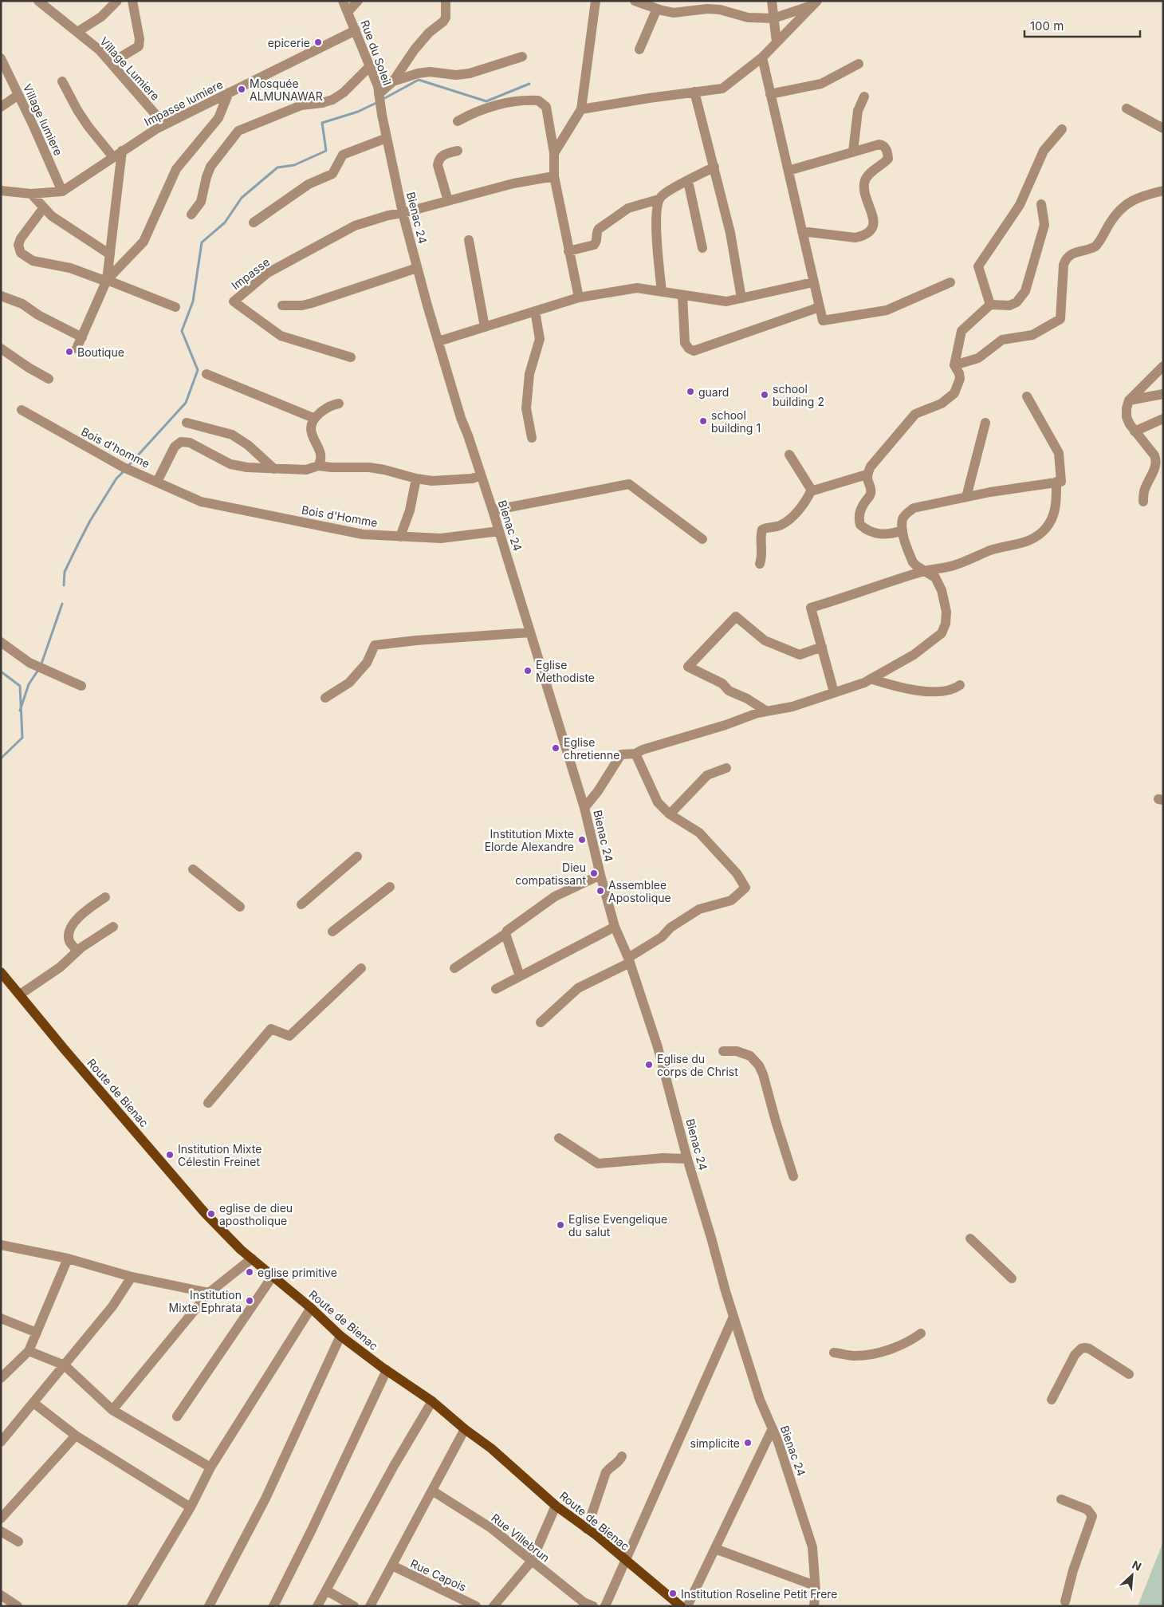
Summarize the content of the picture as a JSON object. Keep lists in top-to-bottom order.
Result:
{
  "streets": {
    "main road": ["Route de Bienac"],
    "street": [
      "Rue du Soleil",
      "Village Lumiere",
      "Impasse lumiere",
      "Village lumiere",
      "Bienac 24",
      "Impasse",
      "Bois d'homme",
      "Bois d'Homme",
      "Rue Villebrun",
      "Rue Capois"
    ]
  },
  "crossings": [
    ["Rue du Soleil", "Impasse lumiere"],
    ["Rue du Soleil", "Bienac 24"],
    ["Village Lumiere", "Impasse lumiere"],
    ["Impasse lumiere", "Village lumiere"],
    ["Bienac 24", "Impasse"],
    ["Bienac 24", "Bois d'Homme"],
    ["Bois d'homme", "Bois d'Homme"]
  ],
  "places": [
    "epicerie",
    "Mosquée ALMUNAWAR",
    "Boutique",
    "guard",
    "school building 2",
    "school building 1",
    "Eglise Methodiste",
    "Eglise chretienne",
    "Institution Mixte Elorde Alexandre",
    "Dieu compatissant",
    "Assemblee Apostolique",
    "Eglise du corps de Christ",
    "Institution Mixte Célestin Freinet",
    "eglise de dieu apostholique",
    "Eglise Evengelique du salut",
    "eglise primitive",
    "Institution Mixte Ephrata",
    "simplicite",
    "Institution Roseline Petit Frere"
  ],
  "scale_bar": "100 m",
  "north": "top right"
}
